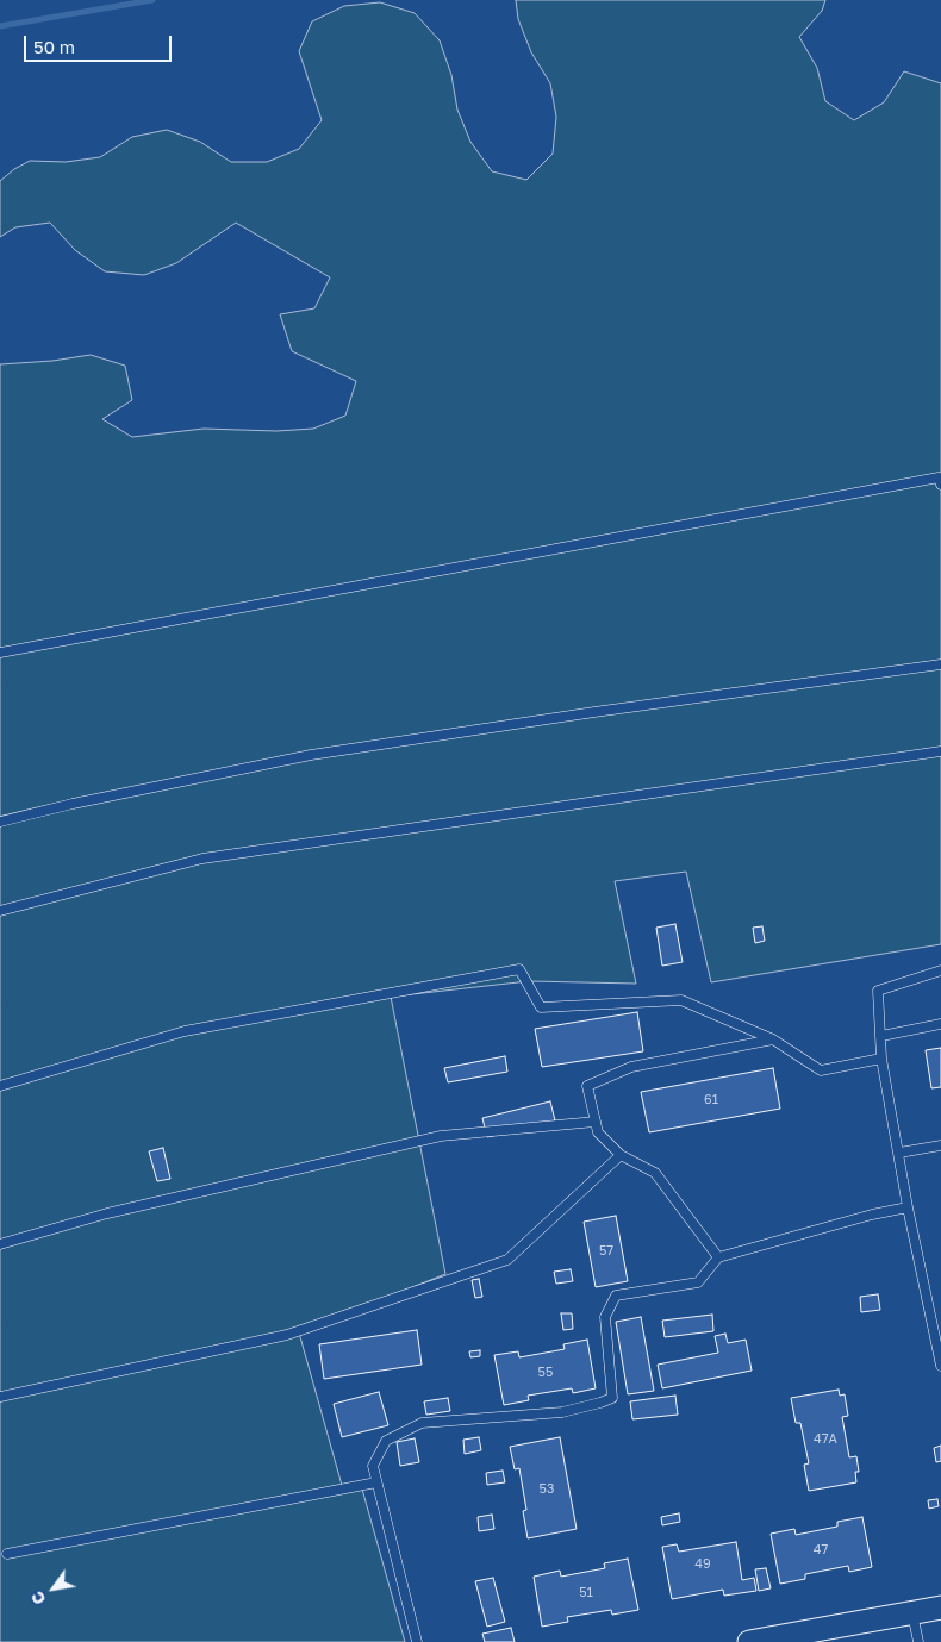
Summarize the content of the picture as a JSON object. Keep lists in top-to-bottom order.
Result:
{
  "house_numbers": [
    "61",
    "57",
    "55",
    "47А",
    "53",
    "47",
    "49",
    "51"
  ],
  "scale_bar": "50 m",
  "north": "bottom left"
}
